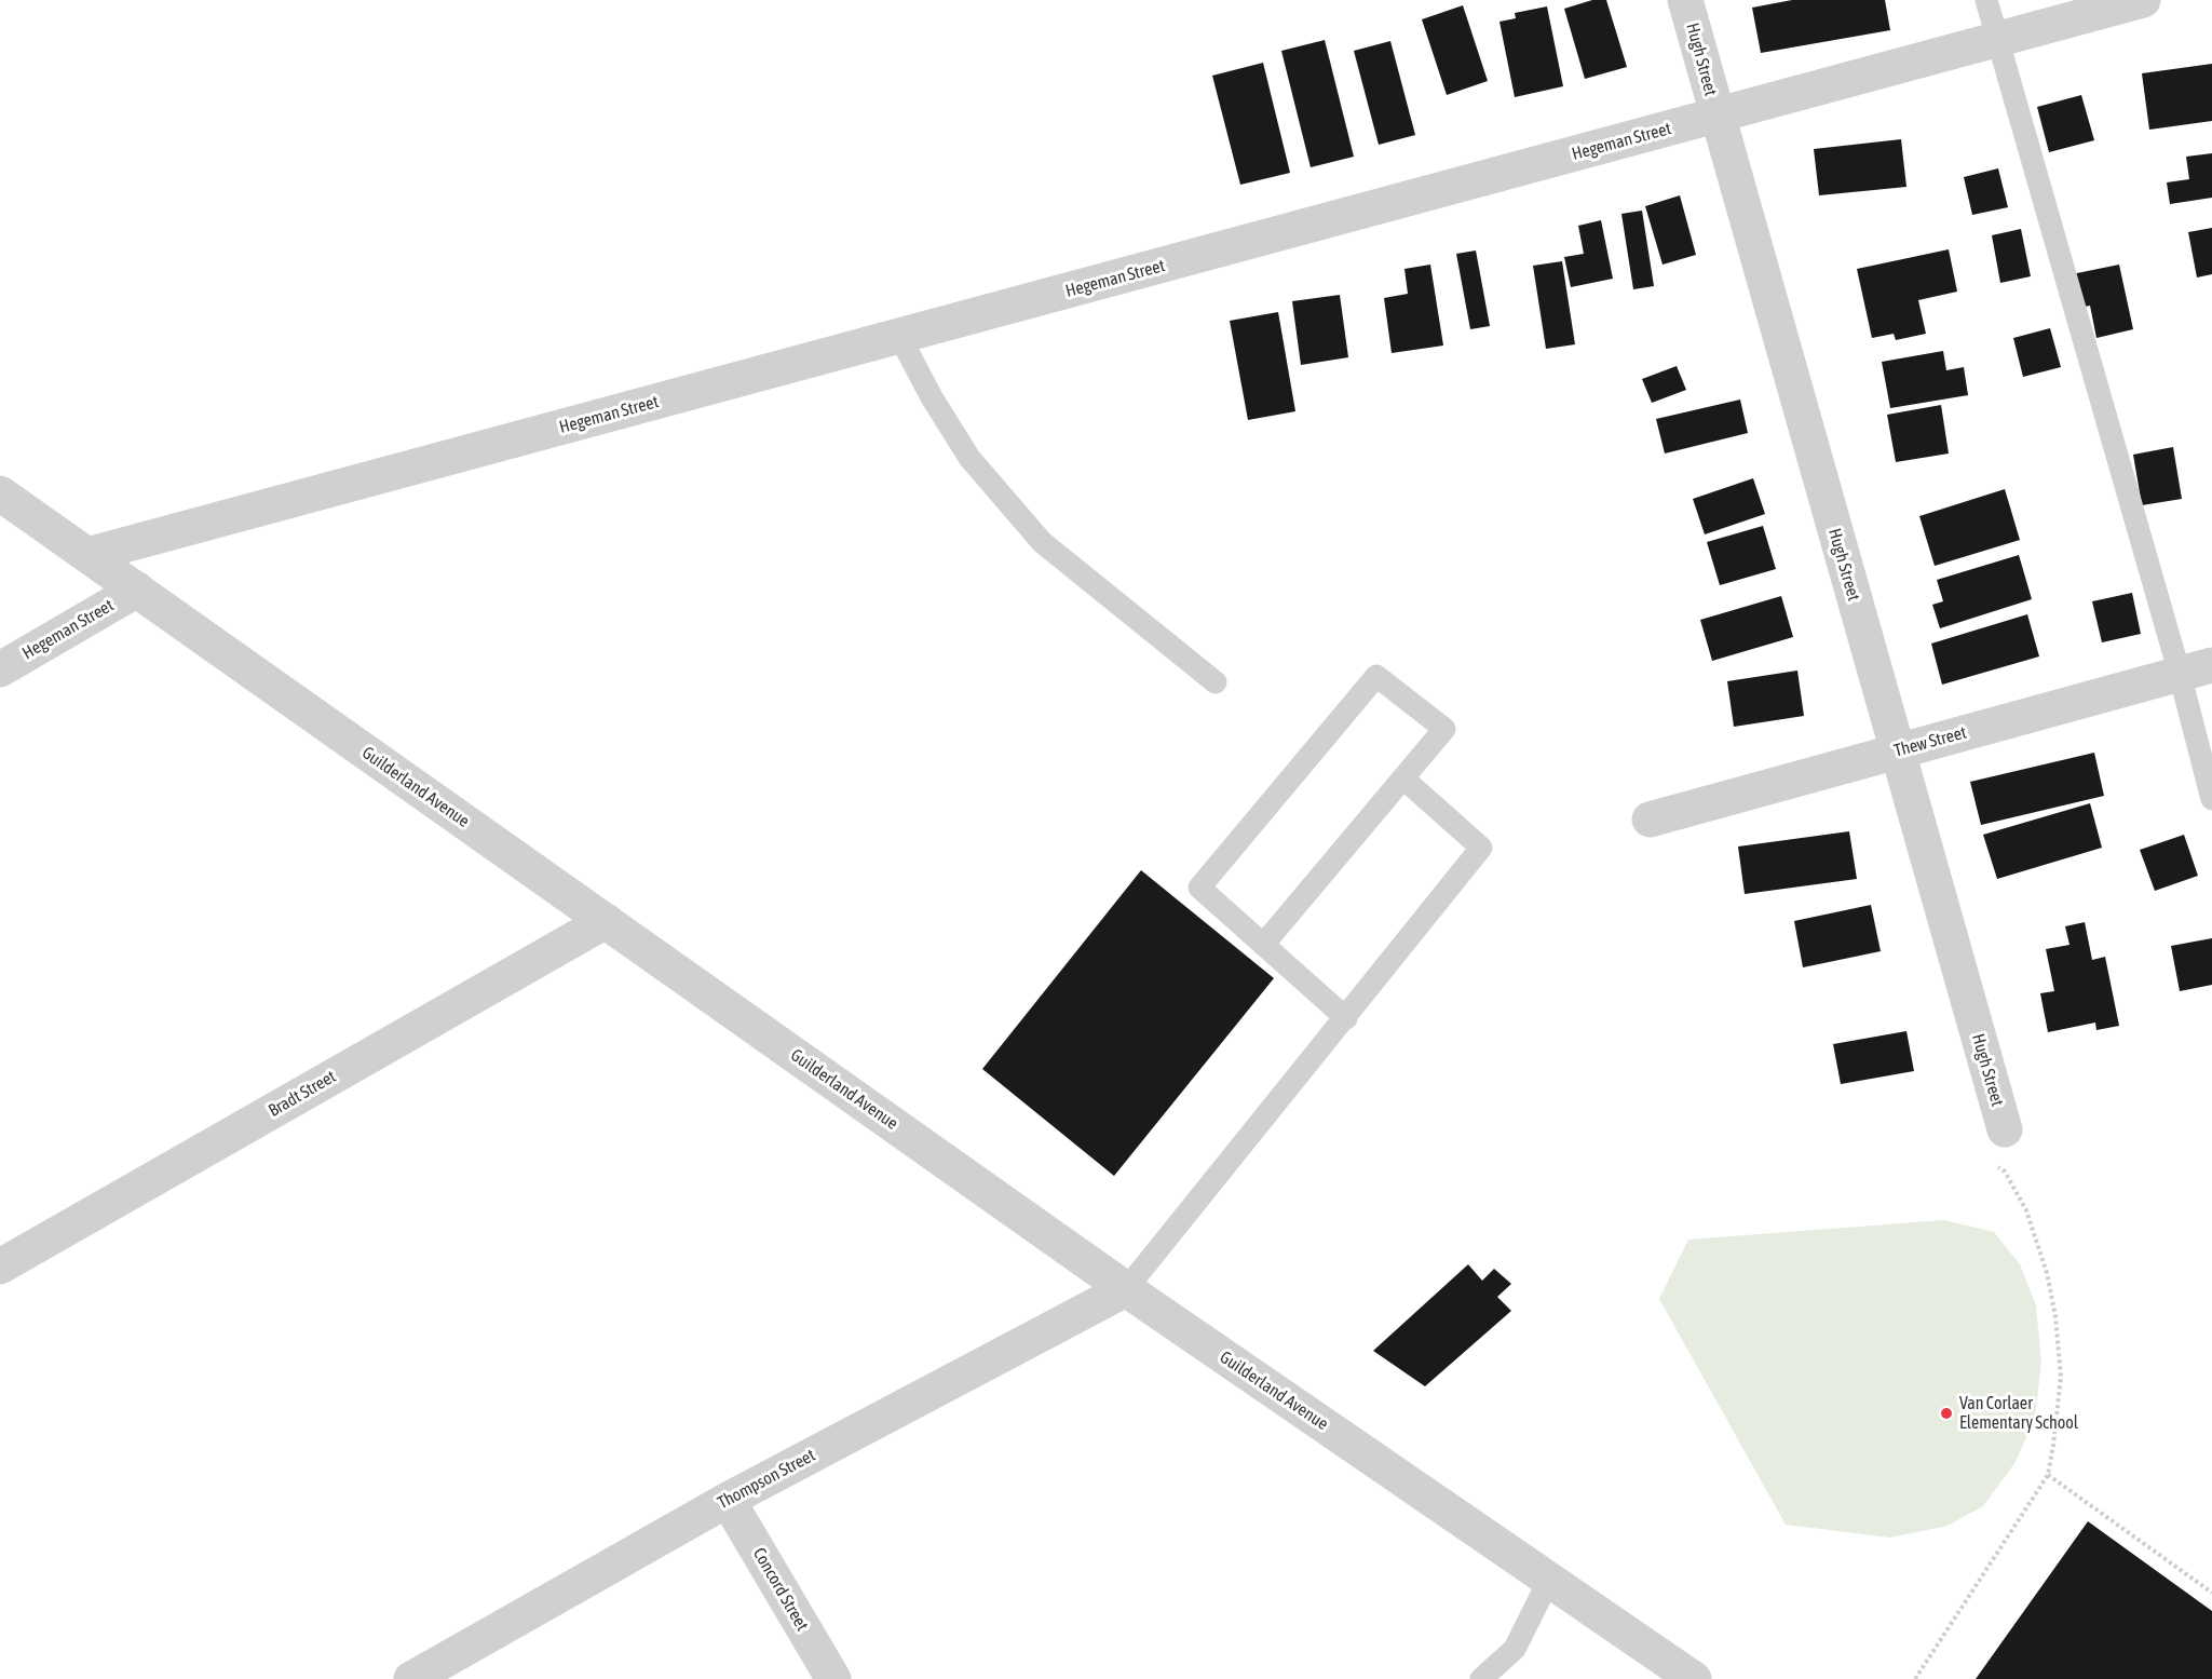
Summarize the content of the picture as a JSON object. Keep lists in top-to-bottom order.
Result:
{
  "streets": {
    "street": [
      "Hugh Street",
      "Hegeman Street",
      "Thew Street",
      "Guilderland Avenue",
      "Bradt Street",
      "Thompson Street",
      "Concord Street"
    ]
  },
  "crossings": [
    ["Hugh Street", "Hegeman Street"],
    ["Hugh Street", "Thew Street"],
    ["Hegeman Street", "Guilderland Avenue"],
    ["Guilderland Avenue", "Bradt Street"],
    ["Guilderland Avenue", "Thompson Street"],
    ["Thompson Street", "Concord Street"]
  ],
  "places": ["Van Corlaer Elementary School"]
}
